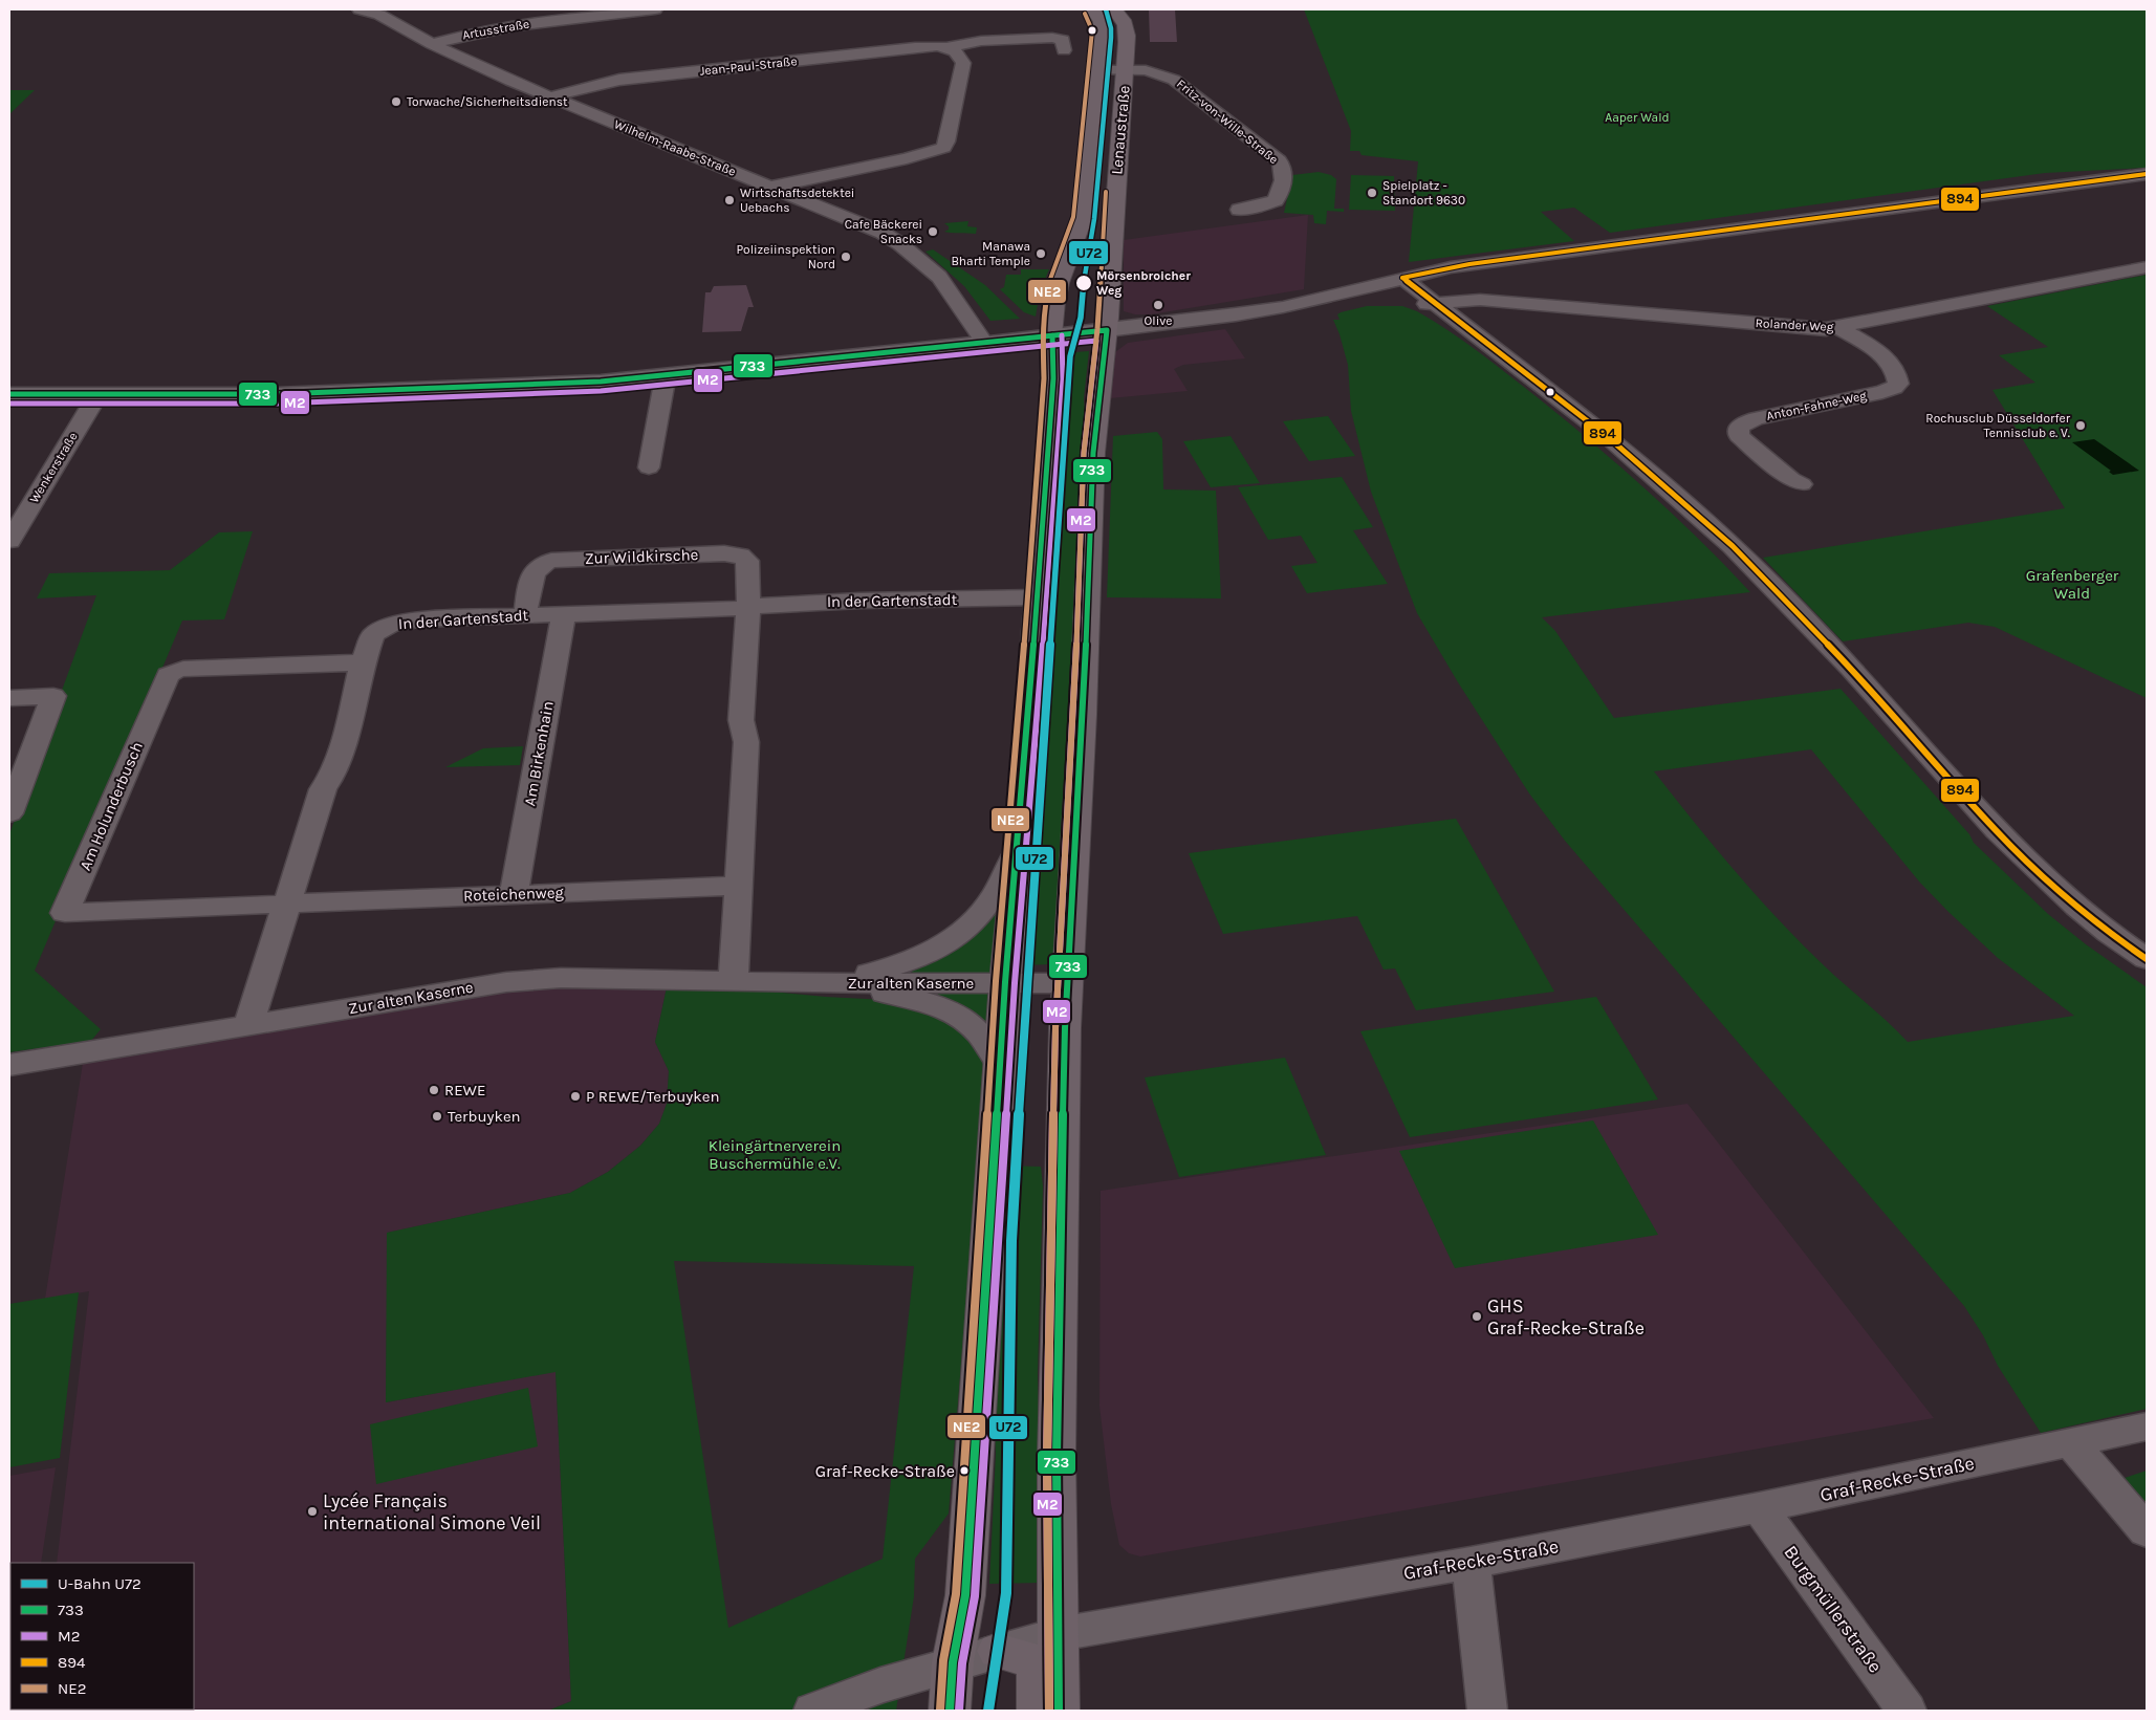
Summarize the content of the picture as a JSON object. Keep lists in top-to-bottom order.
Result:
{
  "streets": {
    "main road": ["Lenaustraße"],
    "street": [
      "Artusstraße",
      "Jean-Paul-Straße",
      "Fritz-von-Wille-Straße",
      "Wilhelm-Raabe-Straße",
      "Rolander Weg",
      "Anton-Fahne-Weg",
      "Wenkerstraße",
      "Zur Wildkirsche",
      "In der Gartenstadt",
      "Am Birkenhain",
      "Am Holunderbusch",
      "Roteichenweg",
      "Zur alten Kaserne",
      "Graf-Recke-Straße",
      "Burgmüllerstraße"
    ]
  },
  "crossings": [
    ["Artusstraße", "Wilhelm-Raabe-Straße"],
    ["Jean-Paul-Straße", "Wilhelm-Raabe-Straße"],
    ["Fritz-von-Wille-Straße", "Lenaustraße"],
    ["Lenaustraße", "In der Gartenstadt"],
    ["Lenaustraße", "Zur alten Kaserne"],
    ["Lenaustraße", "Graf-Recke-Straße"],
    ["Rolander Weg", "Anton-Fahne-Weg"],
    ["Zur Wildkirsche", "In der Gartenstadt"],
    ["In der Gartenstadt", "Am Birkenhain"],
    ["In der Gartenstadt", "Am Holunderbusch"],
    ["In der Gartenstadt", "Roteichenweg"],
    ["In der Gartenstadt", "Zur alten Kaserne"],
    ["Am Birkenhain", "Roteichenweg"],
    ["Am Holunderbusch", "Roteichenweg"],
    ["Graf-Recke-Straße", "Burgmüllerstraße"]
  ],
  "parks": ["Aaper Wald", "Grafenberger Wald", "Kleingärtnerverein Buschermühle e.V."],
  "places": [
    "Torwache/Sicherheitsdienst",
    "Spielplatz - Standort 9630",
    "Wirtschaftsdetektei Uebachs",
    "Cafe Bäckerei Snacks",
    "Manawa Bharti Temple",
    "Polizeiinspektion Nord",
    "Mörsenbroicher Weg",
    "Olive",
    "Rochusclub Düsseldorfer Tennisclub e. V.",
    "REWE",
    "P REWE/Terbuyken",
    "Terbuyken",
    "GHS Graf-Recke-Straße",
    "Graf-Recke-Straße",
    "Lycée Français international Simone Veil"
  ],
  "lines": [
    "metro line U72",
    "transit line NE2",
    "transit line 894",
    "transit line 733",
    "transit line M2"
  ],
  "legend": [
    "U-Bahn U72",
    "733",
    "M2",
    "894",
    "NE2"
  ]
}
